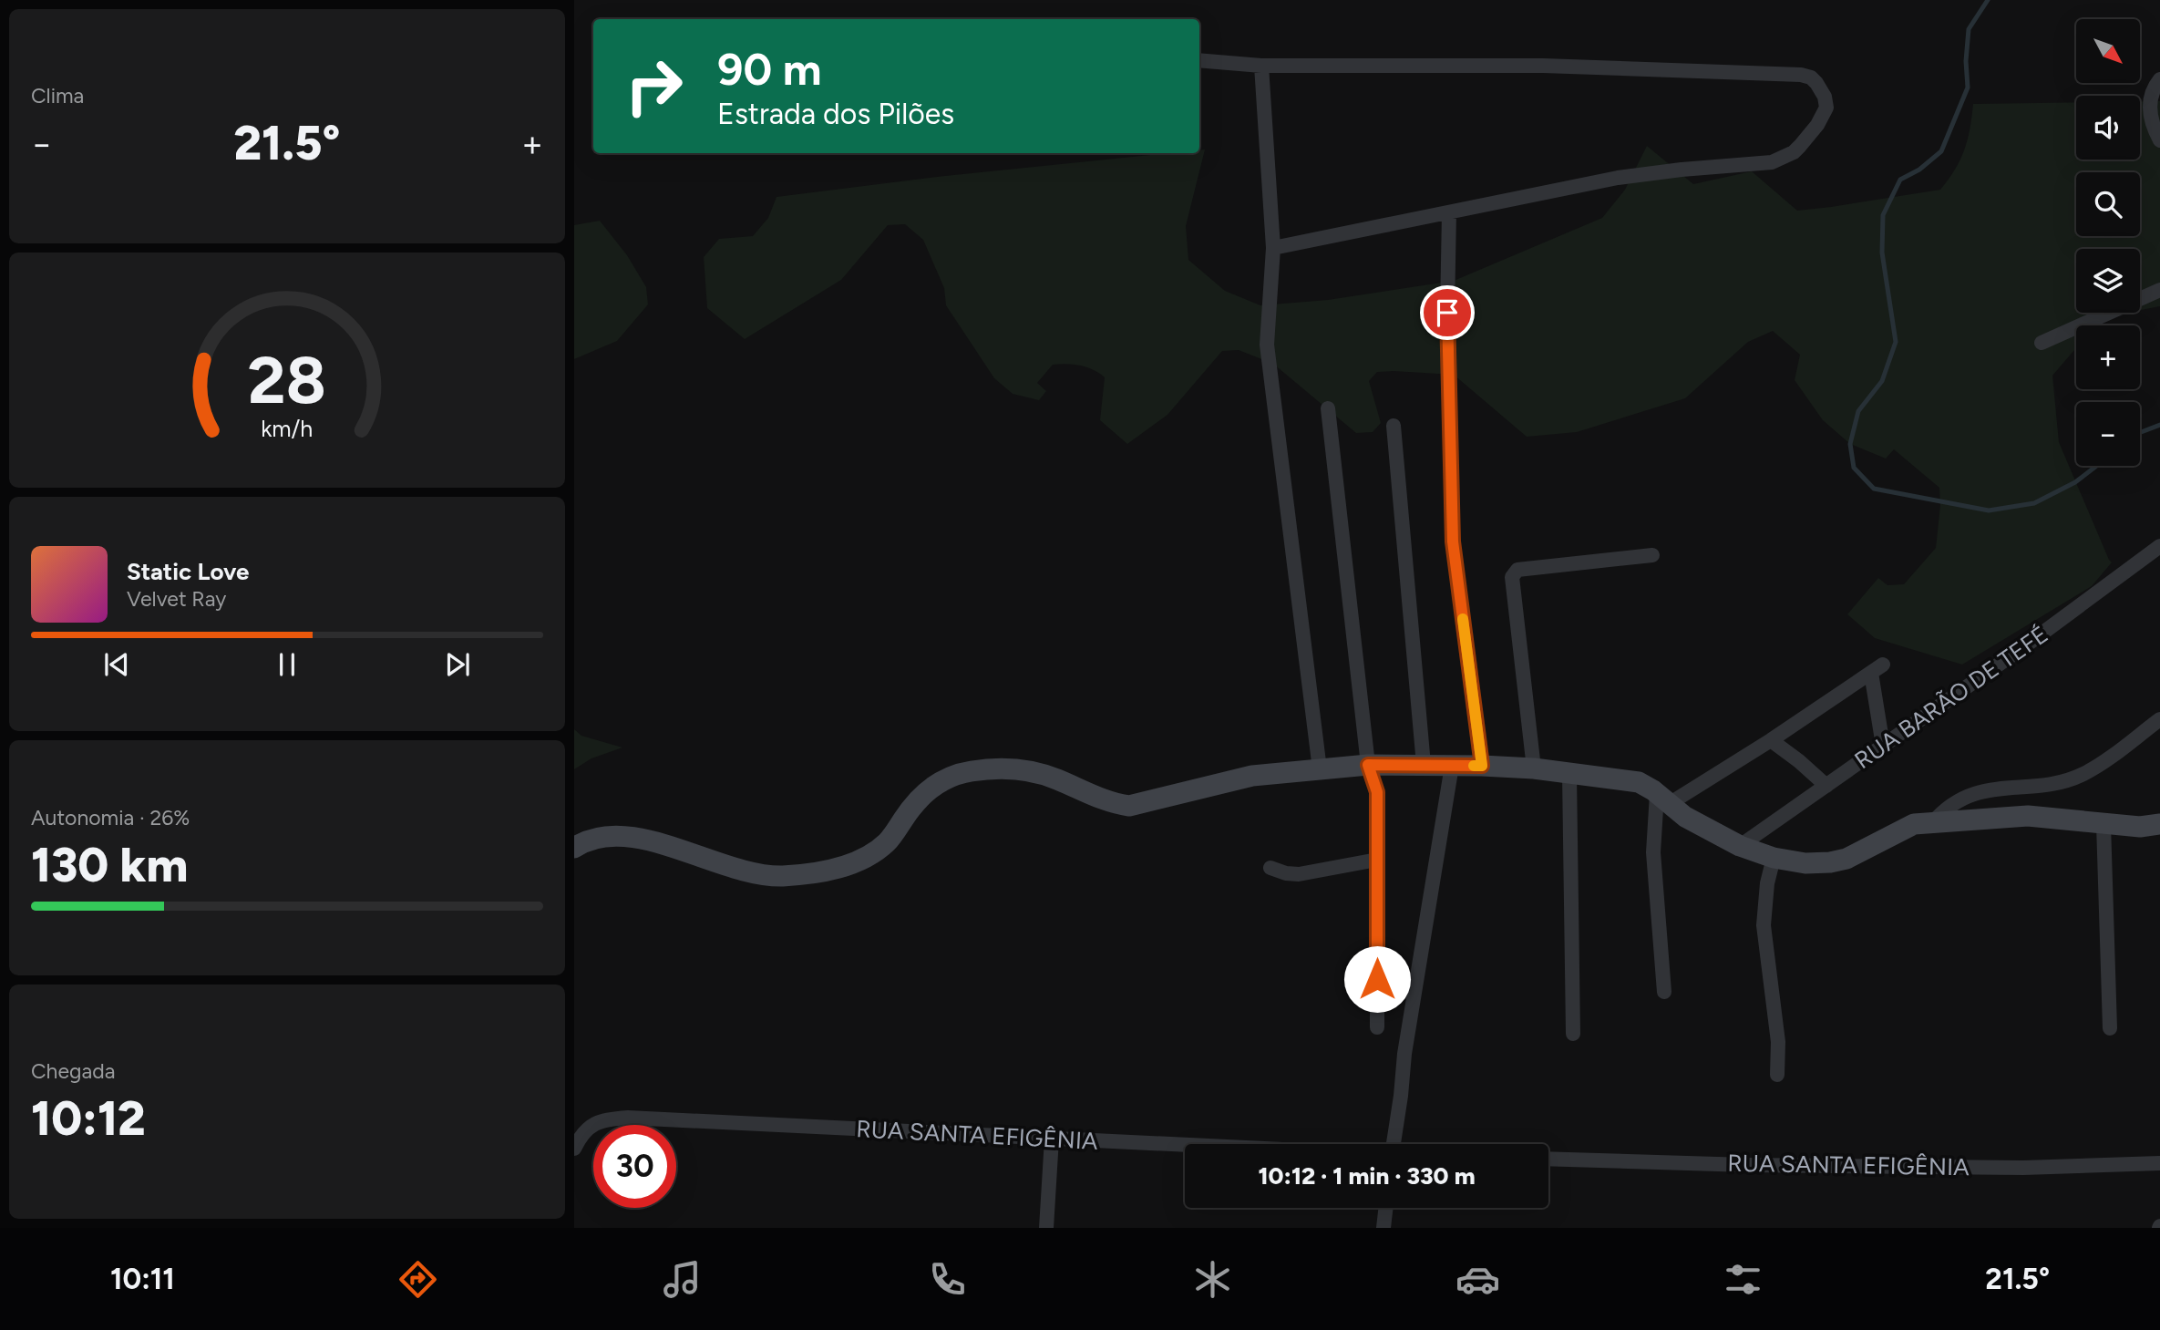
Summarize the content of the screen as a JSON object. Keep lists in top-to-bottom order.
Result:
{
  "streets": {
    "street": ["RUA BARÃO DE TEFÉ", "RUA SANTA EFIGÊNIA"]
  },
  "north": "bottom right",
  "page": {
    "tile": [
      "Clima",
      ["Autonomia · 26%", "130 km"],
      ["Chegada", "10:12"]
    ],
    "map_buttons": ["+", "−"],
    "turn": ["90 m", "Estrada dos Pilões"],
    "heat": ["−", "21.5°", "+"],
    "song": ["Static Love", "Velvet Ray"],
    "limit": "30",
    "trip": "10:12 · 1 min · 330 m",
    "tabs": ["10:11", "21.5°"],
    "gauge": ["28", "km/h"]
  }
}
